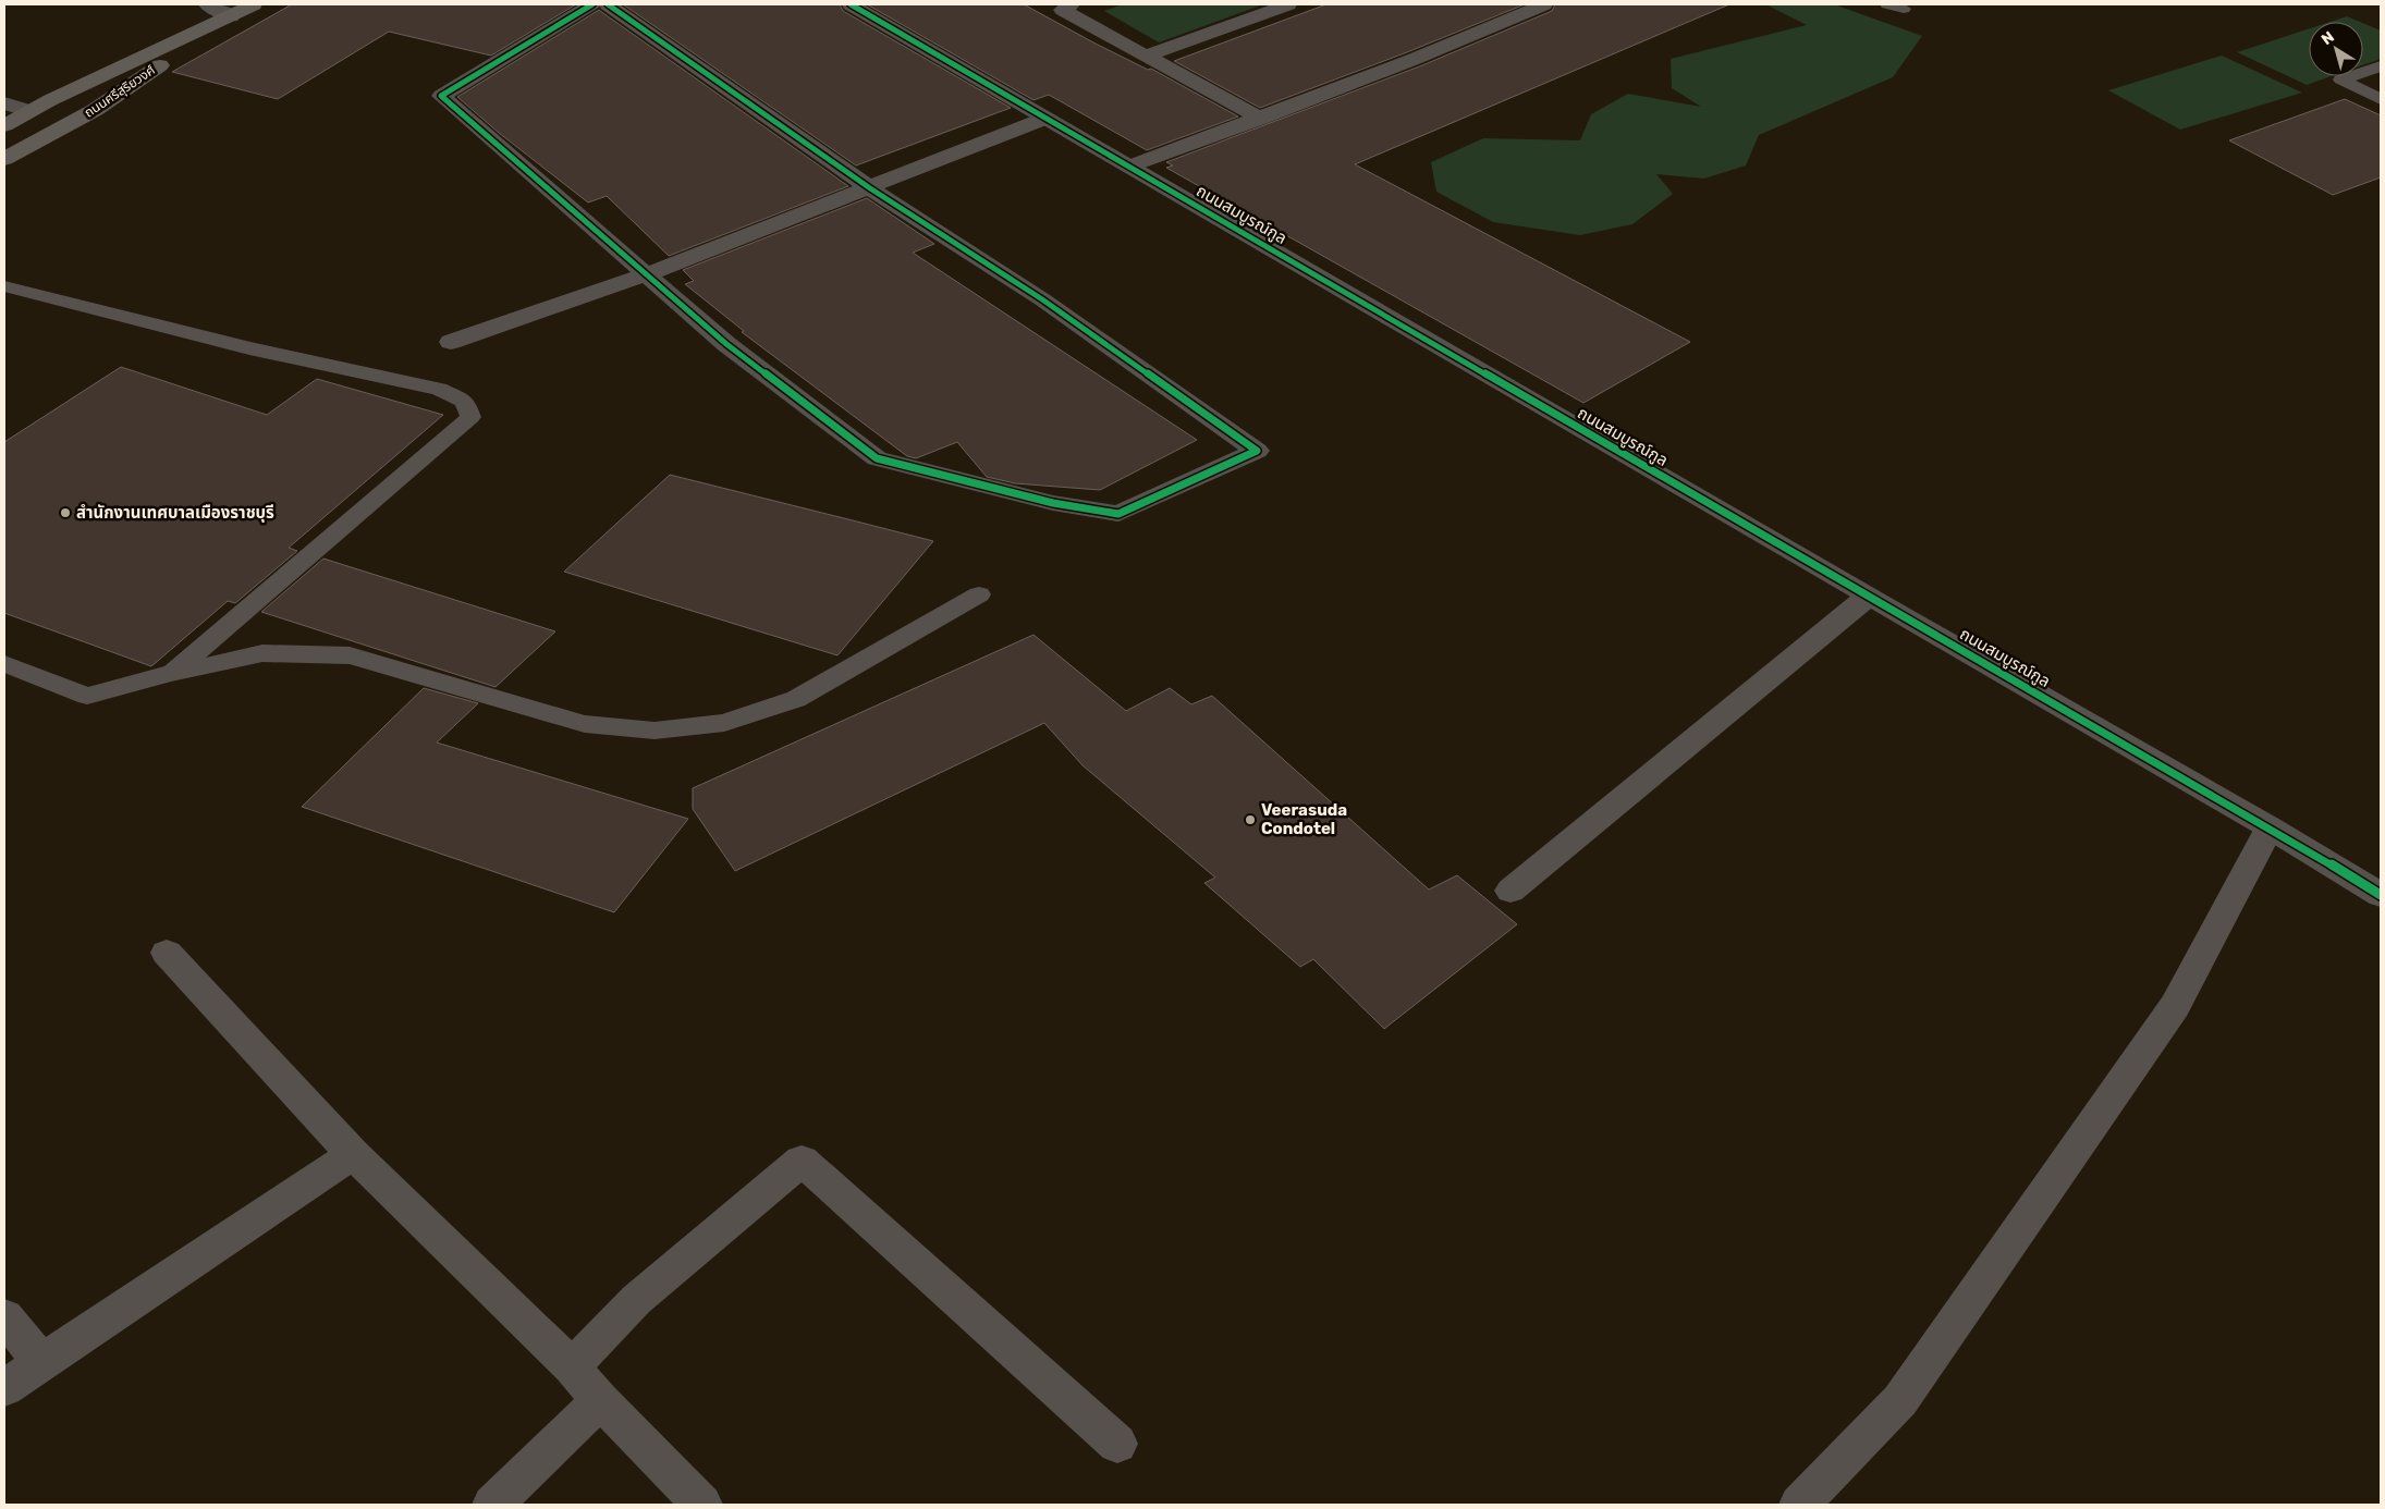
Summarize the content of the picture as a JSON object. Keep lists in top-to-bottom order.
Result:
{
  "streets": {
    "main road": ["ถนนศรีสุริยวงศ์"],
    "street": ["ถนนสมบูรณ์กูล"]
  },
  "places": ["สำนักงานเทศบาลเมืองราชบุรี", "Veerasuda Condotel"],
  "north": "top left"
}
